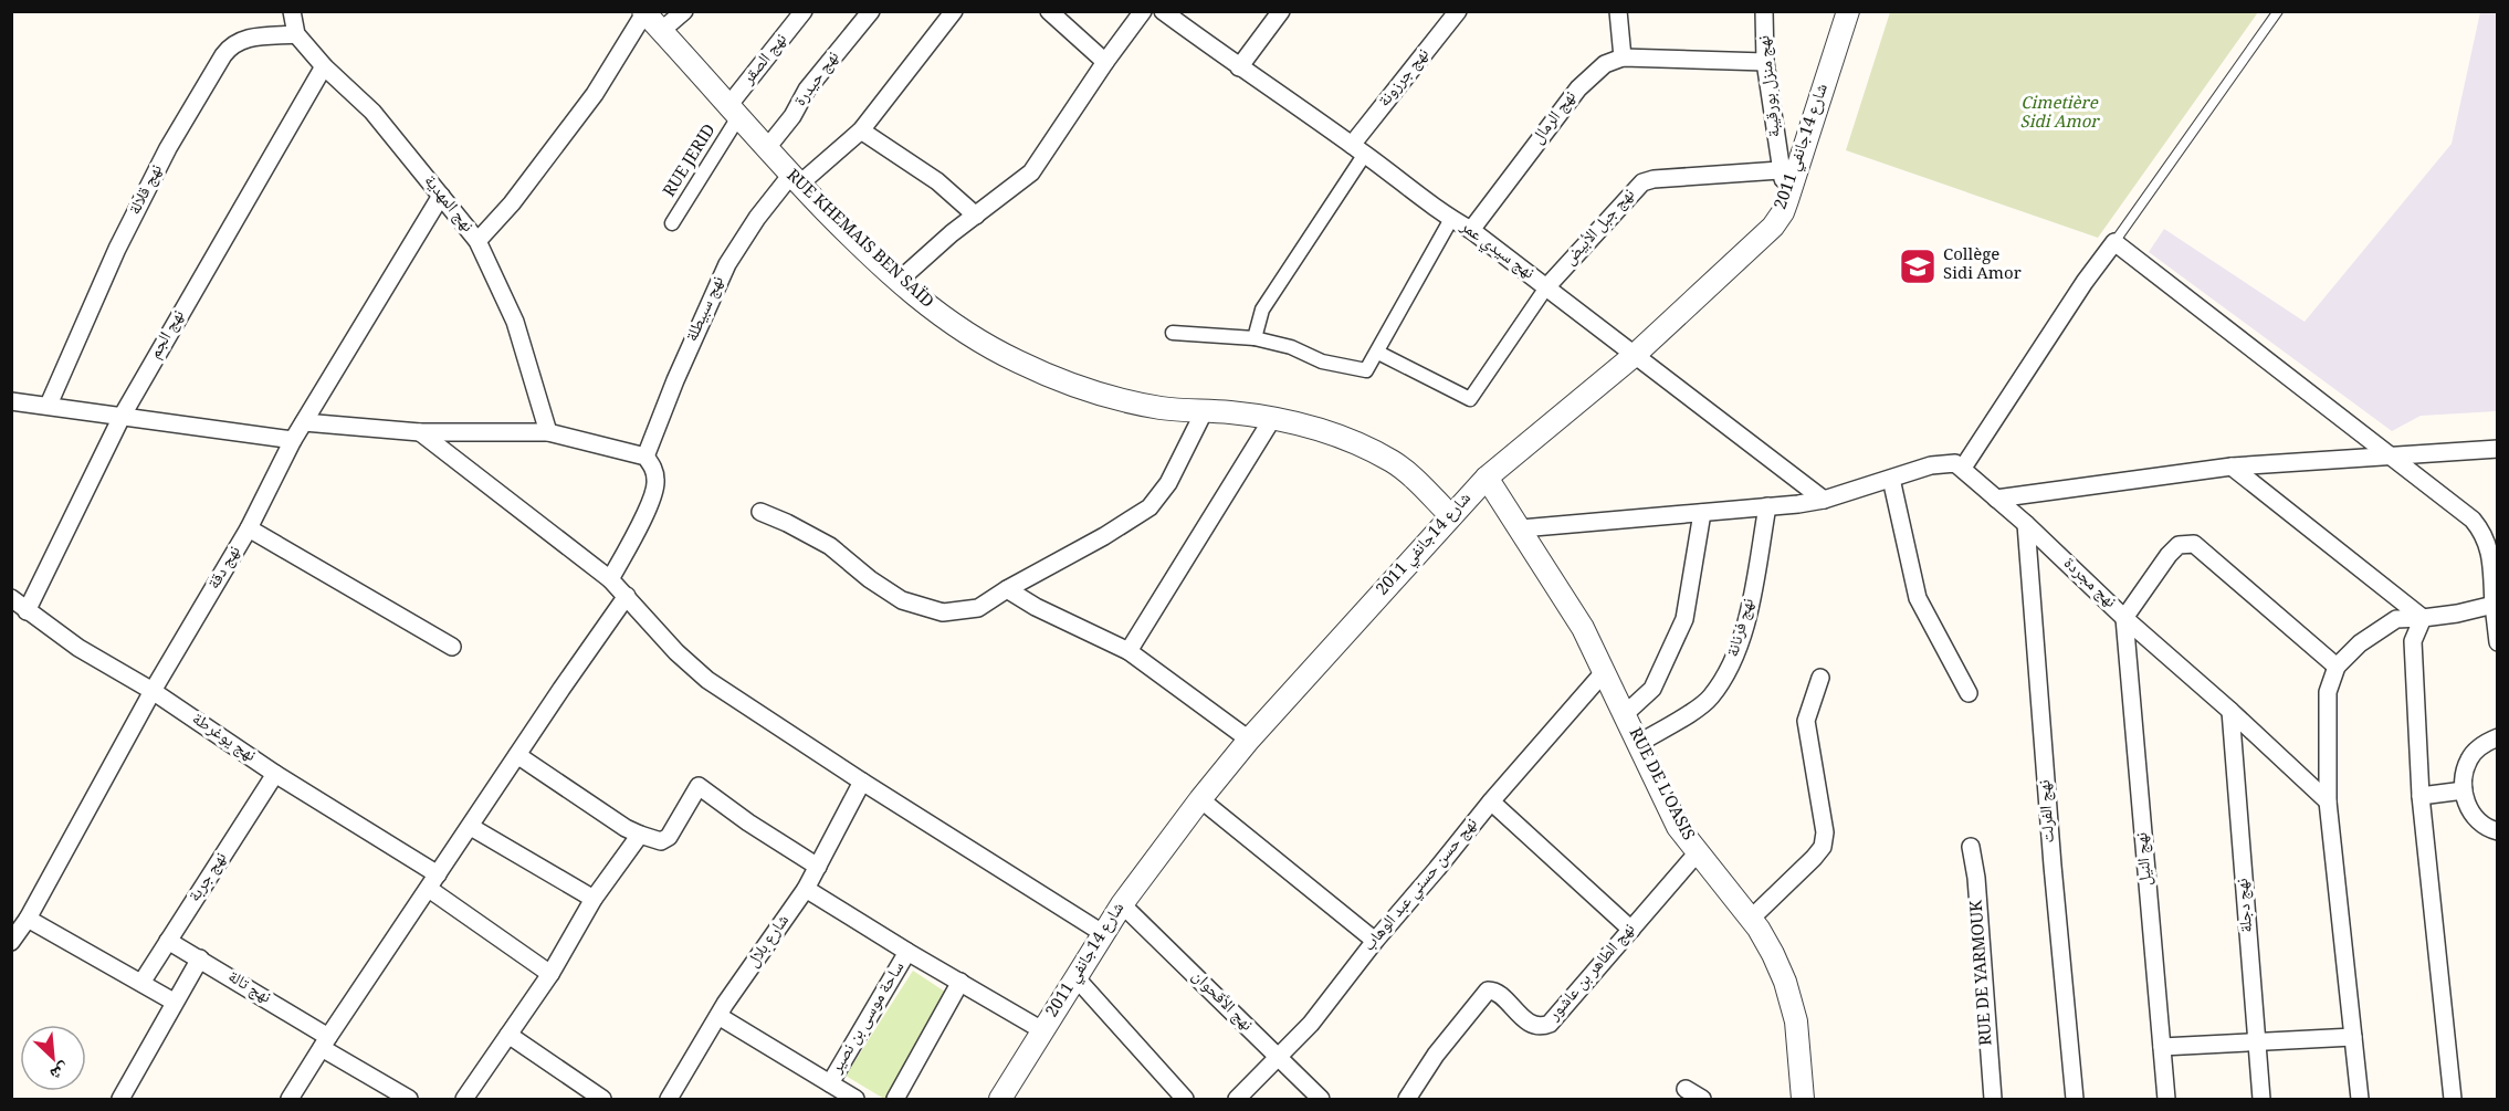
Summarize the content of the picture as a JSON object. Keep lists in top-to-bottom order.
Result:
{
  "streets": {
    "street": [
      "نهج الصقر",
      "نهج جرزونة",
      "نهج حيدرة",
      "نهج منزل بورقيبة",
      "نهج الرمال",
      "شارع 14جانفي 2011",
      "RUE JERID",
      "نهج قلالة",
      "نهج المهدية",
      "نهج جبل الأبيض",
      "RUE KHEMAIS BEN SAÏD",
      "نهج سيدي عمر",
      "نهج سبيطلة",
      "نهج الجم",
      "نهج دقة",
      "نهج مجردة",
      "نهج فرنانة",
      "نهج يوغرطة",
      "RUE DE L'OASIS",
      "نهج الفرلت",
      "نهج النيل",
      "نهج جربة",
      "نهج حسن حسني عبد الوهاب",
      "نهج دجلة",
      "شارع بلال",
      "نهج الطاهر بن عاشور",
      "RUE DE YARMOUK",
      "نهج تالة",
      "نهج الأقحوان",
      "ساحة موسى بن نصير"
    ]
  },
  "crossings": [
    ["نهج الصقر", "RUE JERID"],
    ["نهج الصقر", "RUE KHEMAIS BEN SAÏD"],
    ["نهج جرزونة", "نهج سيدي عمر"],
    ["نهج حيدرة", "RUE KHEMAIS BEN SAÏD"],
    ["نهج منزل بورقيبة", "شارع 14جانفي 2011"],
    ["نهج منزل بورقيبة", "نهج جبل الأبيض"],
    ["نهج الرمال", "نهج سيدي عمر"],
    ["شارع 14جانفي 2011", "RUE KHEMAIS BEN SAÏD"],
    ["شارع 14جانفي 2011", "نهج سيدي عمر"],
    ["شارع 14جانفي 2011", "RUE DE L'OASIS"],
    ["شارع 14جانفي 2011", "نهج الأقحوان"],
    ["RUE JERID", "RUE KHEMAIS BEN SAÏD"],
    ["نهج قلالة", "نهج المهدية"],
    ["نهج المهدية", "نهج الجم"],
    ["نهج المهدية", "نهج دقة"],
    ["نهج جبل الأبيض", "نهج سيدي عمر"],
    ["RUE KHEMAIS BEN SAÏD", "نهج سبيطلة"],
    ["نهج الجم", "نهج يوغرطة"],
    ["نهج دقة", "نهج يوغرطة"],
    ["نهج مجردة", "نهج الفرلت"],
    ["نهج مجردة", "نهج النيل"],
    ["نهج مجردة", "نهج دجلة"],
    ["نهج فرنانة", "RUE DE L'OASIS"],
    ["نهج يوغرطة", "نهج جربة"],
    ["RUE DE L'OASIS", "نهج حسن حسني عبد الوهاب"],
    ["RUE DE L'OASIS", "نهج الطاهر بن عاشور"],
    ["نهج جربة", "نهج تالة"],
    ["نهج حسن حسني عبد الوهاب", "نهج الأقحوان"]
  ],
  "parks": ["Cimetière Sidi Amor"],
  "places": {
    "school or university": ["Collège Sidi Amor"]
  },
  "north": "bottom right"
}
